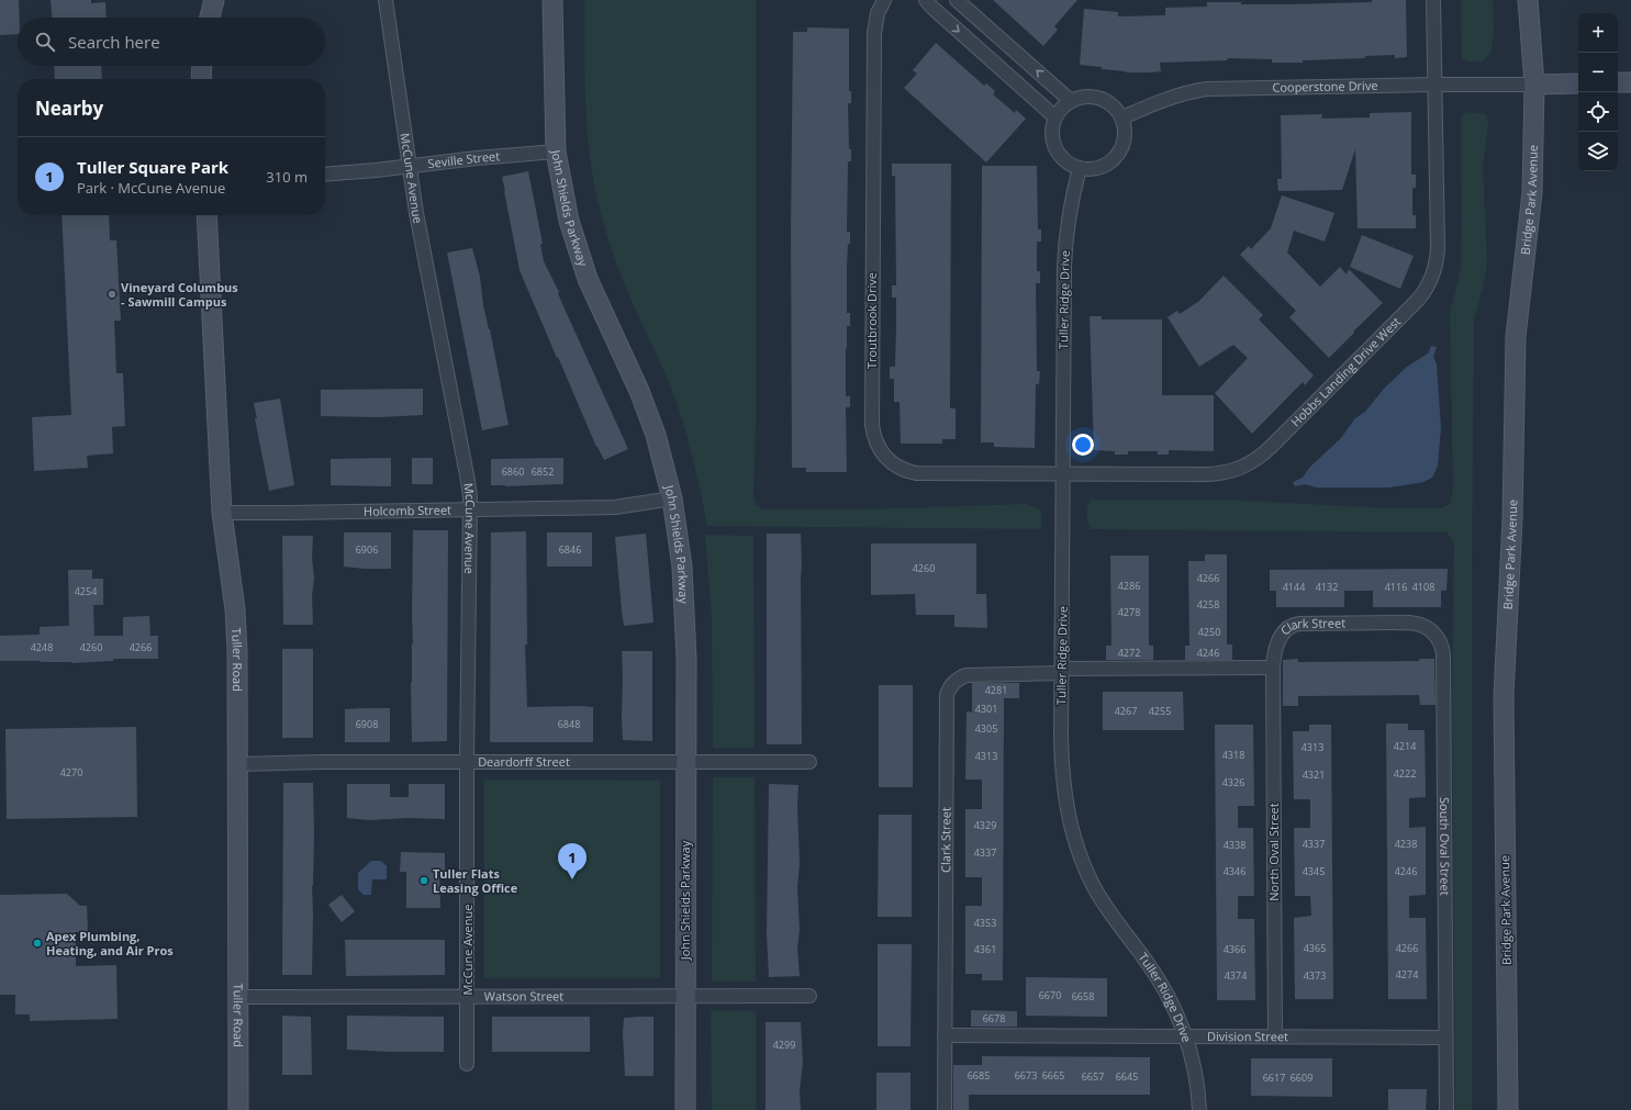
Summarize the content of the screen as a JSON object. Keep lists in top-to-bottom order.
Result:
{
  "streets": {
    "street": [
      "Cooperstone Drive",
      "Seville Street",
      "McCune Avenue",
      "Bridge Park Avenue",
      "John Shields Parkway",
      "Tuller Ridge Drive",
      "Troutbrook Drive",
      "Hobbs Landing Drive West",
      "Holcomb Street",
      "Clark Street",
      "Tuller Road",
      "Deardorff Street",
      "South Oval Street",
      "North Oval Street",
      "Watson Street",
      "Division Street"
    ]
  },
  "crossings": [
    ["Cooperstone Drive", "Bridge Park Avenue"],
    ["Cooperstone Drive", "Tuller Ridge Drive"],
    ["Cooperstone Drive", "Hobbs Landing Drive West"],
    ["Seville Street", "McCune Avenue"],
    ["Seville Street", "John Shields Parkway"],
    ["McCune Avenue", "Holcomb Street"],
    ["McCune Avenue", "Deardorff Street"],
    ["McCune Avenue", "Watson Street"],
    ["John Shields Parkway", "Holcomb Street"],
    ["John Shields Parkway", "Deardorff Street"],
    ["John Shields Parkway", "Watson Street"],
    ["Tuller Ridge Drive", "Troutbrook Drive"],
    ["Tuller Ridge Drive", "Hobbs Landing Drive West"],
    ["Tuller Ridge Drive", "Clark Street"],
    ["Tuller Ridge Drive", "Division Street"],
    ["Troutbrook Drive", "Hobbs Landing Drive West"],
    ["Holcomb Street", "Tuller Road"],
    ["Clark Street", "South Oval Street"],
    ["Clark Street", "North Oval Street"],
    ["Clark Street", "Division Street"],
    ["Tuller Road", "Deardorff Street"],
    ["Tuller Road", "Watson Street"],
    ["South Oval Street", "Division Street"],
    ["North Oval Street", "Division Street"]
  ],
  "places": ["Vineyard Columbus - Sawmill Campus", "Tuller Flats Leasing Office", "Apex Plumbing, Heating, and Air Pros"],
  "house_numbers": [
    "6860",
    "6852",
    "6906",
    "6846",
    "4260",
    "4266",
    "4286",
    "4144",
    "4132",
    "4116",
    "4108",
    "4254",
    "4258",
    "4278",
    "4250",
    "4248",
    "4260",
    "4266",
    "4272",
    "4246",
    "4281",
    "4301",
    "4267",
    "4255",
    "6908",
    "6848",
    "4305",
    "4214",
    "4313",
    "4318",
    "4313",
    "4270",
    "4222",
    "4321",
    "4326",
    "4329",
    "4337",
    "4238",
    "4338",
    "4337",
    "4346",
    "4345",
    "4246",
    "4353",
    "4365",
    "4266",
    "4361",
    "4366",
    "4274",
    "4374",
    "4373",
    "6670",
    "6658",
    "6678",
    "4299",
    "6685",
    "6673",
    "6665",
    "6657",
    "6645",
    "6617",
    "6609"
  ],
  "page": {
    "map_buttons": ["+", "−"],
    "search": "Search here",
    "heading": "Nearby",
    "list": [
      {
        "mark": "1",
        "name": "Tuller Square Park",
        "note": "Park · McCune Avenue",
        "value": "310 m"
      }
    ],
    "pins": "1"
  }
}
